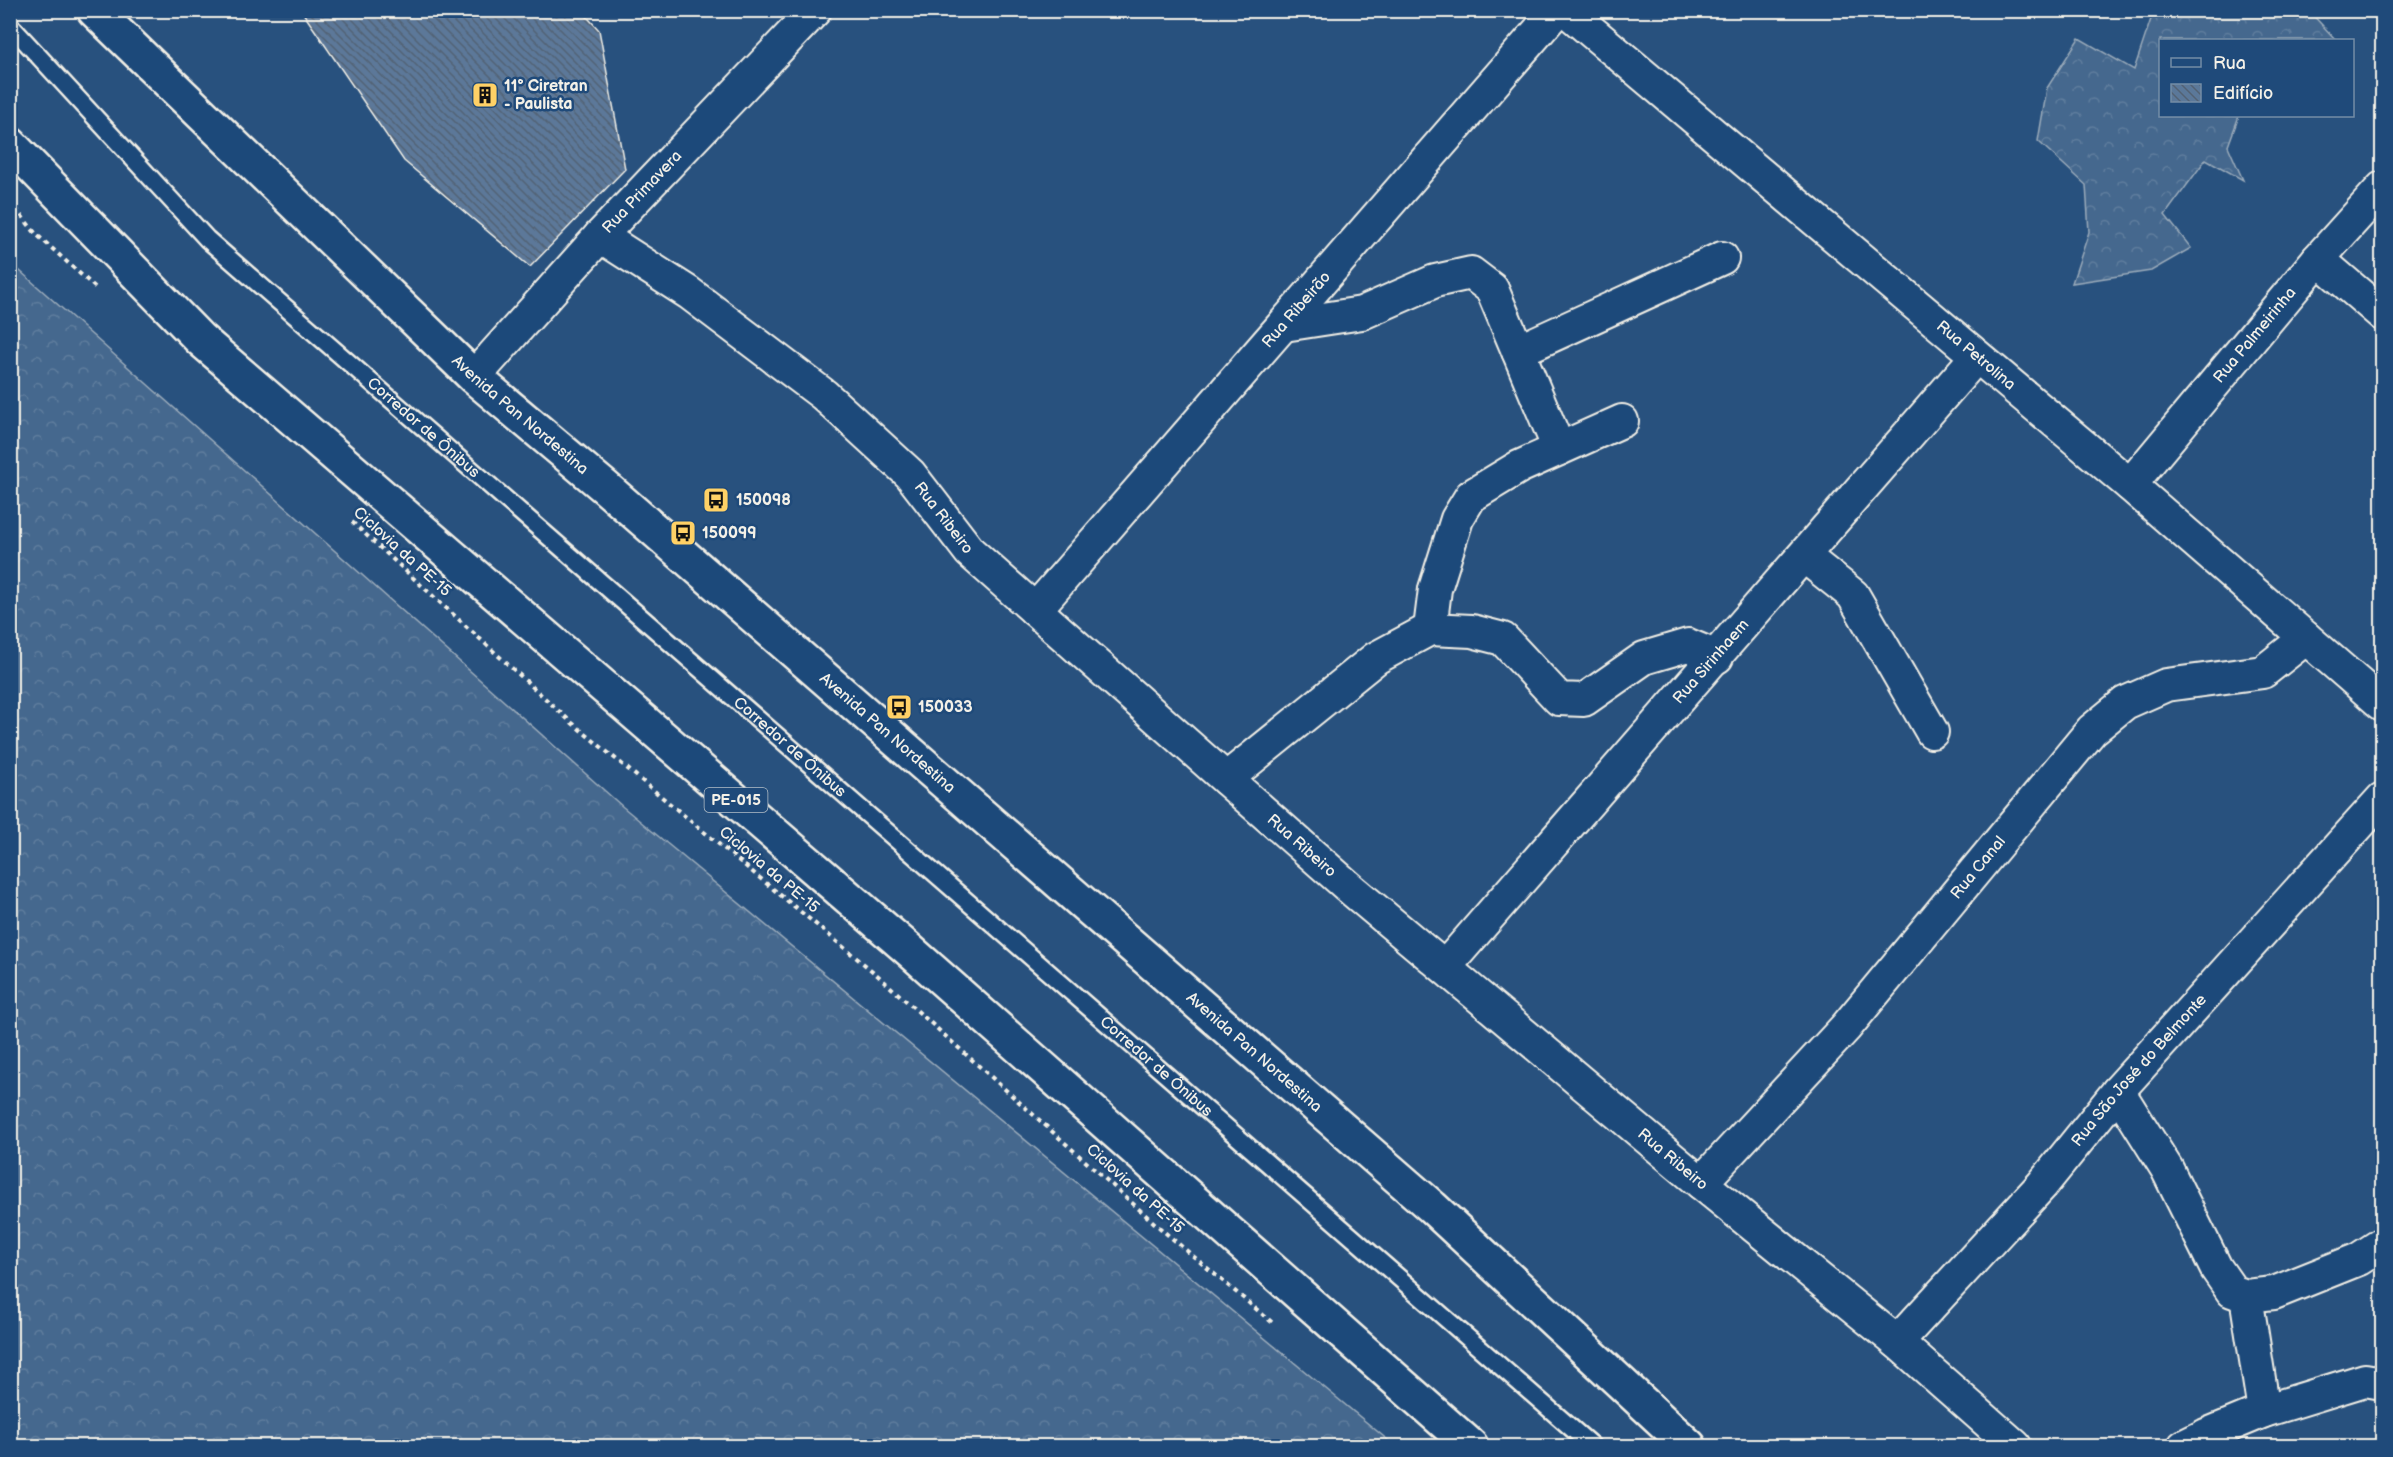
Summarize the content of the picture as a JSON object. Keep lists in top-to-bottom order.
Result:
{
  "streets": {
    "highway": ["Avenida Pan Nordestina", "PE-015"],
    "street": [
      "Rua Primavera",
      "Rua Ribeirão",
      "Rua Palmeirinha",
      "Rua Petrolina",
      "Rua Ribeiro",
      "Rua Sirinhaem",
      "Rua Canal",
      "Rua São José do Belmonte"
    ],
    "lane": ["Corredor de Ônibus"],
    "path": ["Ciclovia da PE-15"]
  },
  "crossings": [
    ["Rua Primavera", "Avenida Pan Nordestina"],
    ["Rua Primavera", "Rua Ribeiro"],
    ["Rua Ribeirão", "Rua Ribeiro"],
    ["Rua Palmeirinha", "Rua Petrolina"],
    ["Rua Petrolina", "Rua Sirinhaem"],
    ["Rua Petrolina", "Rua Canal"],
    ["Rua Ribeiro", "Rua Sirinhaem"],
    ["Rua Ribeiro", "Rua Canal"],
    ["Rua Ribeiro", "Rua São José do Belmonte"]
  ],
  "places": {
    "building": ["11° Ciretran - Paulista"],
    "bus stop": ["150098", "150099", "150033"]
  },
  "legend": ["Rua", "Edifício"]
}
